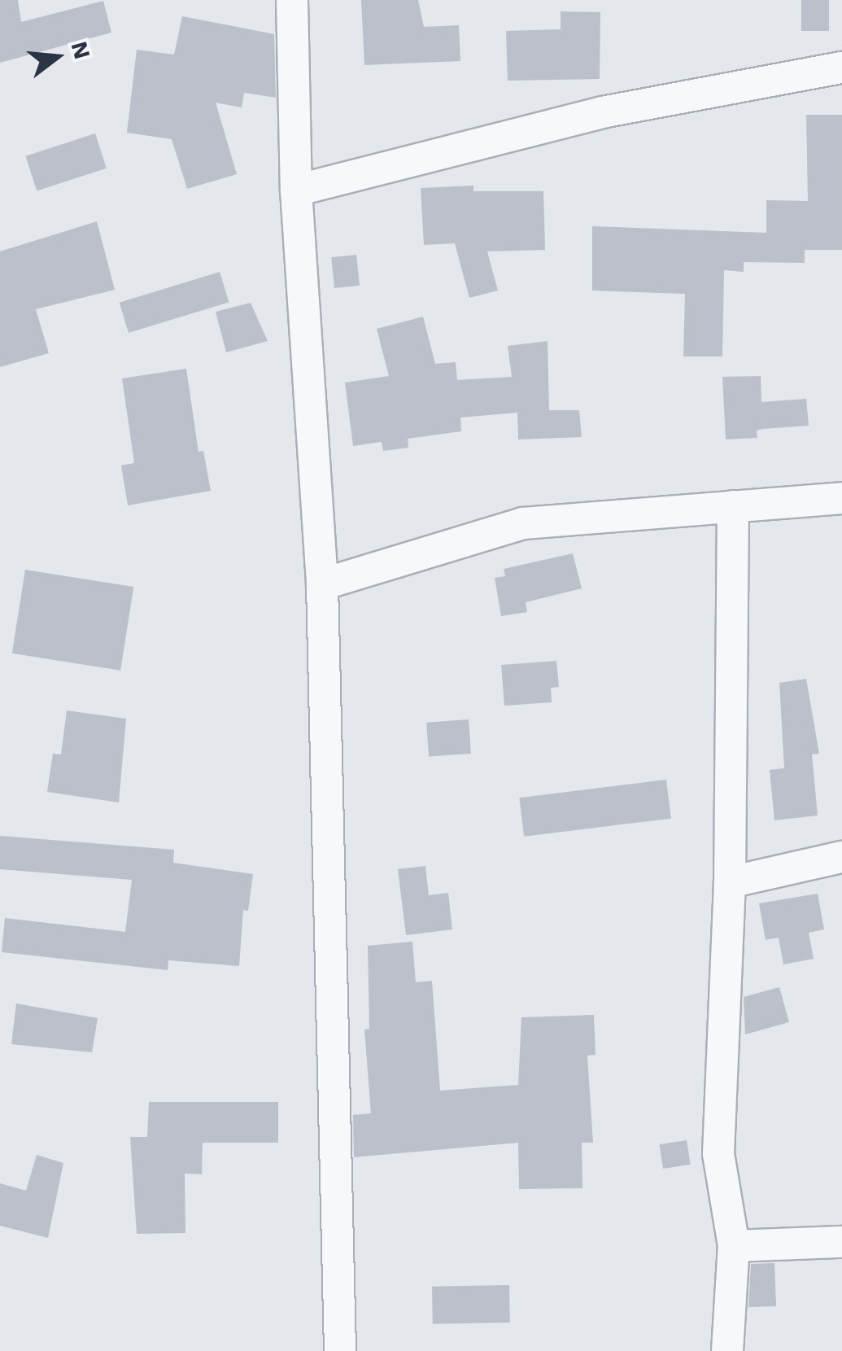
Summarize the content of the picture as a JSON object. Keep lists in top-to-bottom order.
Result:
{
  "north": "right"
}
